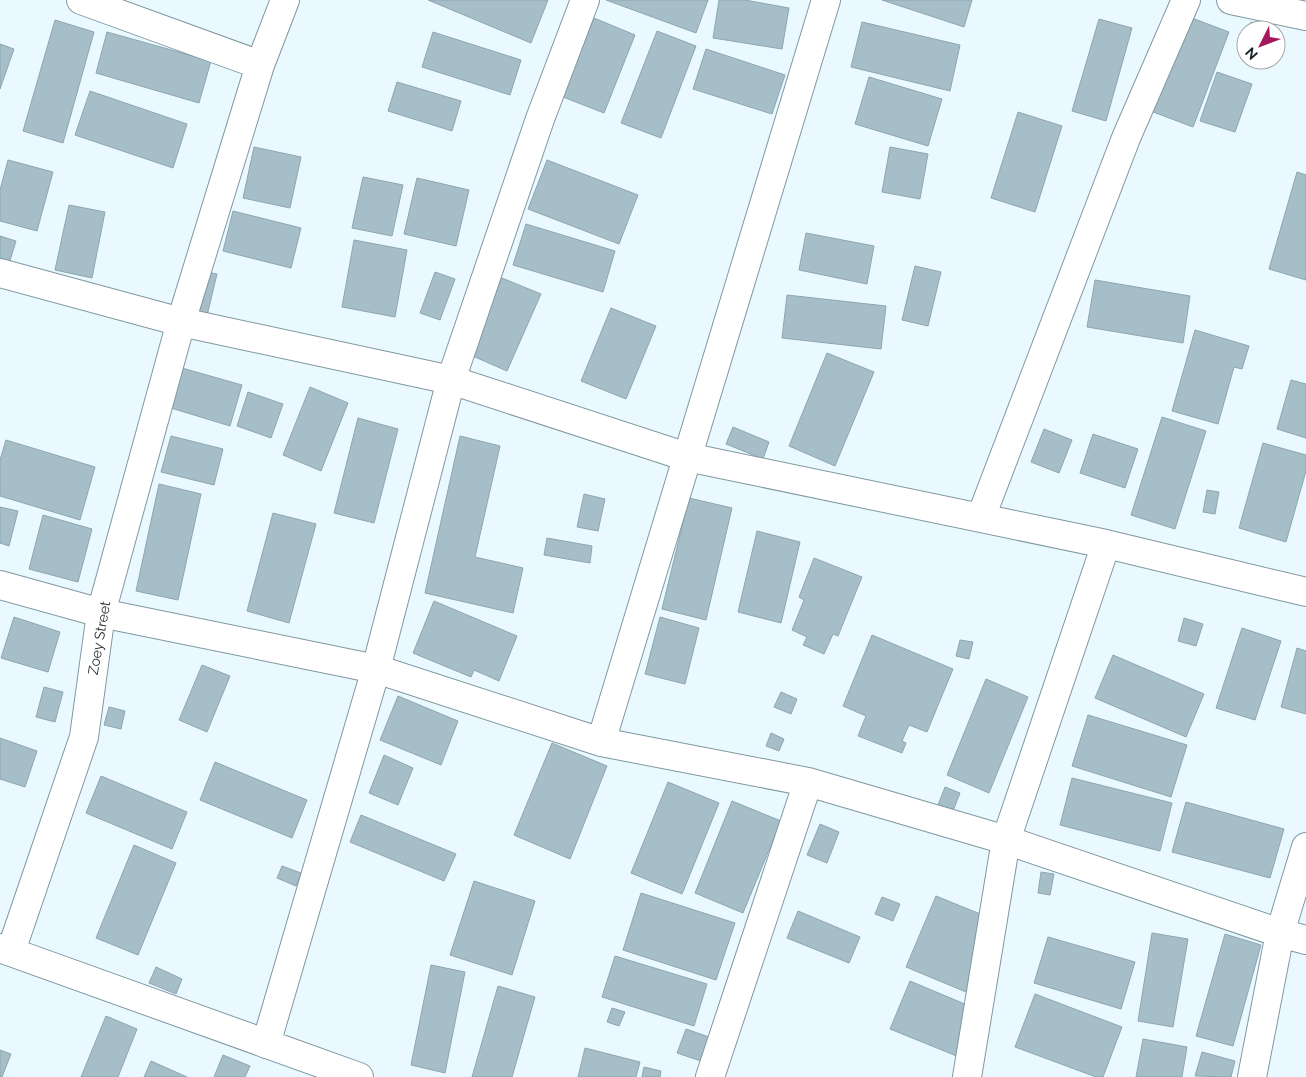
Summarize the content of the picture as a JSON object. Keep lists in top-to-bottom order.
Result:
{
  "streets": {
    "street": ["Zoey Street"]
  },
  "north": "bottom left"
}
